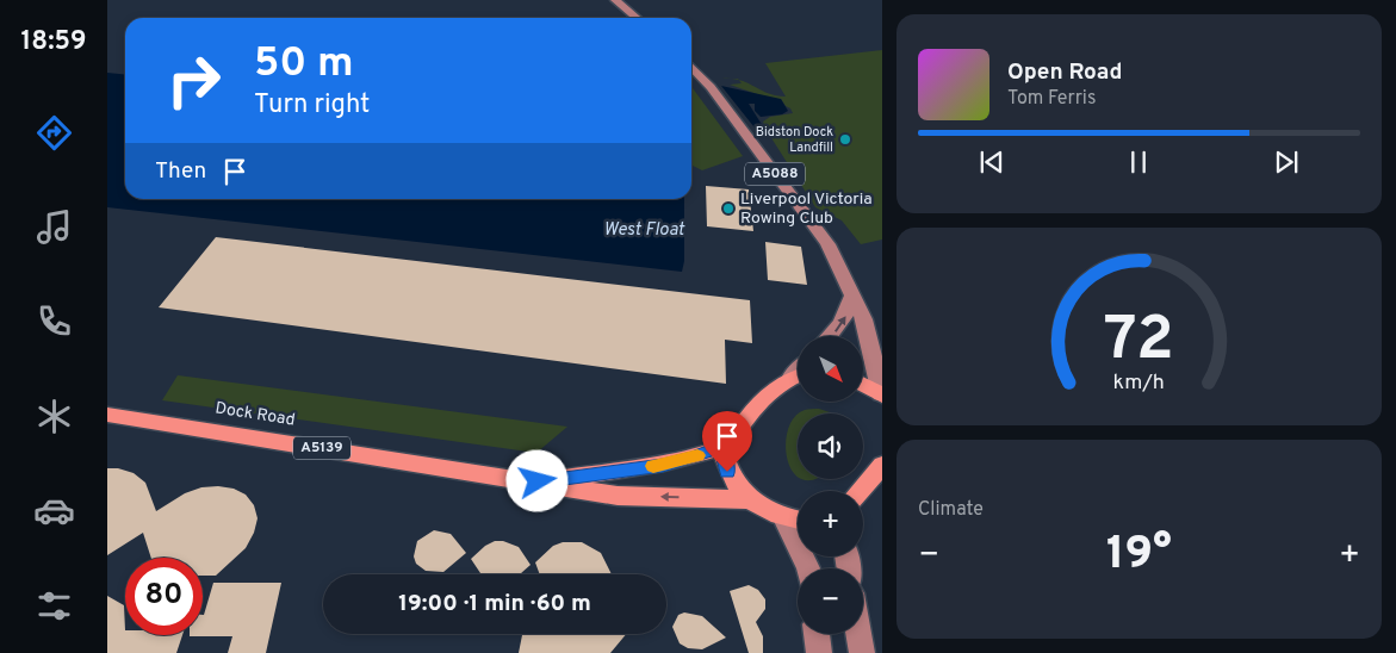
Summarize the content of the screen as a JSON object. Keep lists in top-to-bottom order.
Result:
{
  "streets": {
    "highway": ["Dock Road", "A5139"],
    "main road": ["A5088"]
  },
  "crossings": [
    ["Dock Road", "A5139"]
  ],
  "water": ["West Float"],
  "places": ["Bidston Dock Landfill", "Liverpool Victoria Rowing Club"],
  "north": "bottom right",
  "page": {
    "tabs": "18:59",
    "turn": ["50 m", "Turn right"],
    "song": ["Open Road", "Tom Ferris"],
    "then": "Then",
    "map_buttons": ["+", "−"],
    "tile": "Climate",
    "heat": ["−", "19°", "+"],
    "limit": "80",
    "trip": "19:00 · 1 min · 60 m",
    "gauge": ["72", "km/h"]
  }
}
